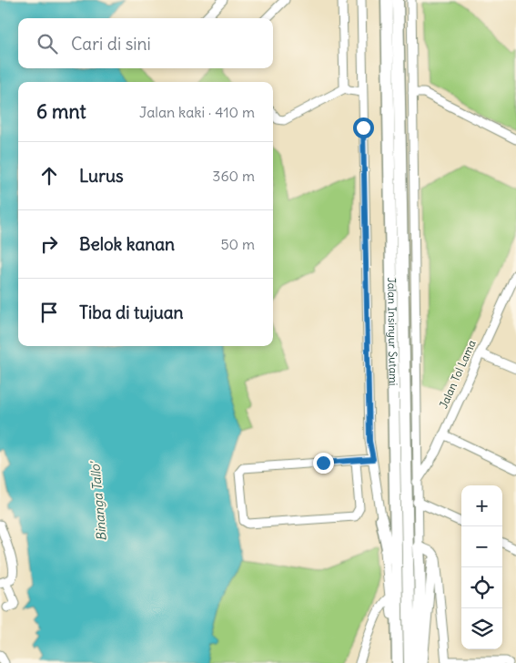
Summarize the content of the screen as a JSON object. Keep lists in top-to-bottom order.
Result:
{
  "streets": {
    "highway": ["Jalan Insinyur Sutami"],
    "street": ["Jalan Tol Lama"]
  },
  "water": ["Binanga Tallo'"],
  "page": {
    "search": "Cari di sini",
    "heading": ["6 mnt", "Jalan kaki · 410 m"],
    "list": [
      ["Lurus", "360 m"],
      ["Belok kanan", "50 m"],
      "Tiba di tujuan"
    ],
    "map_buttons": ["+", "−"]
  }
}
